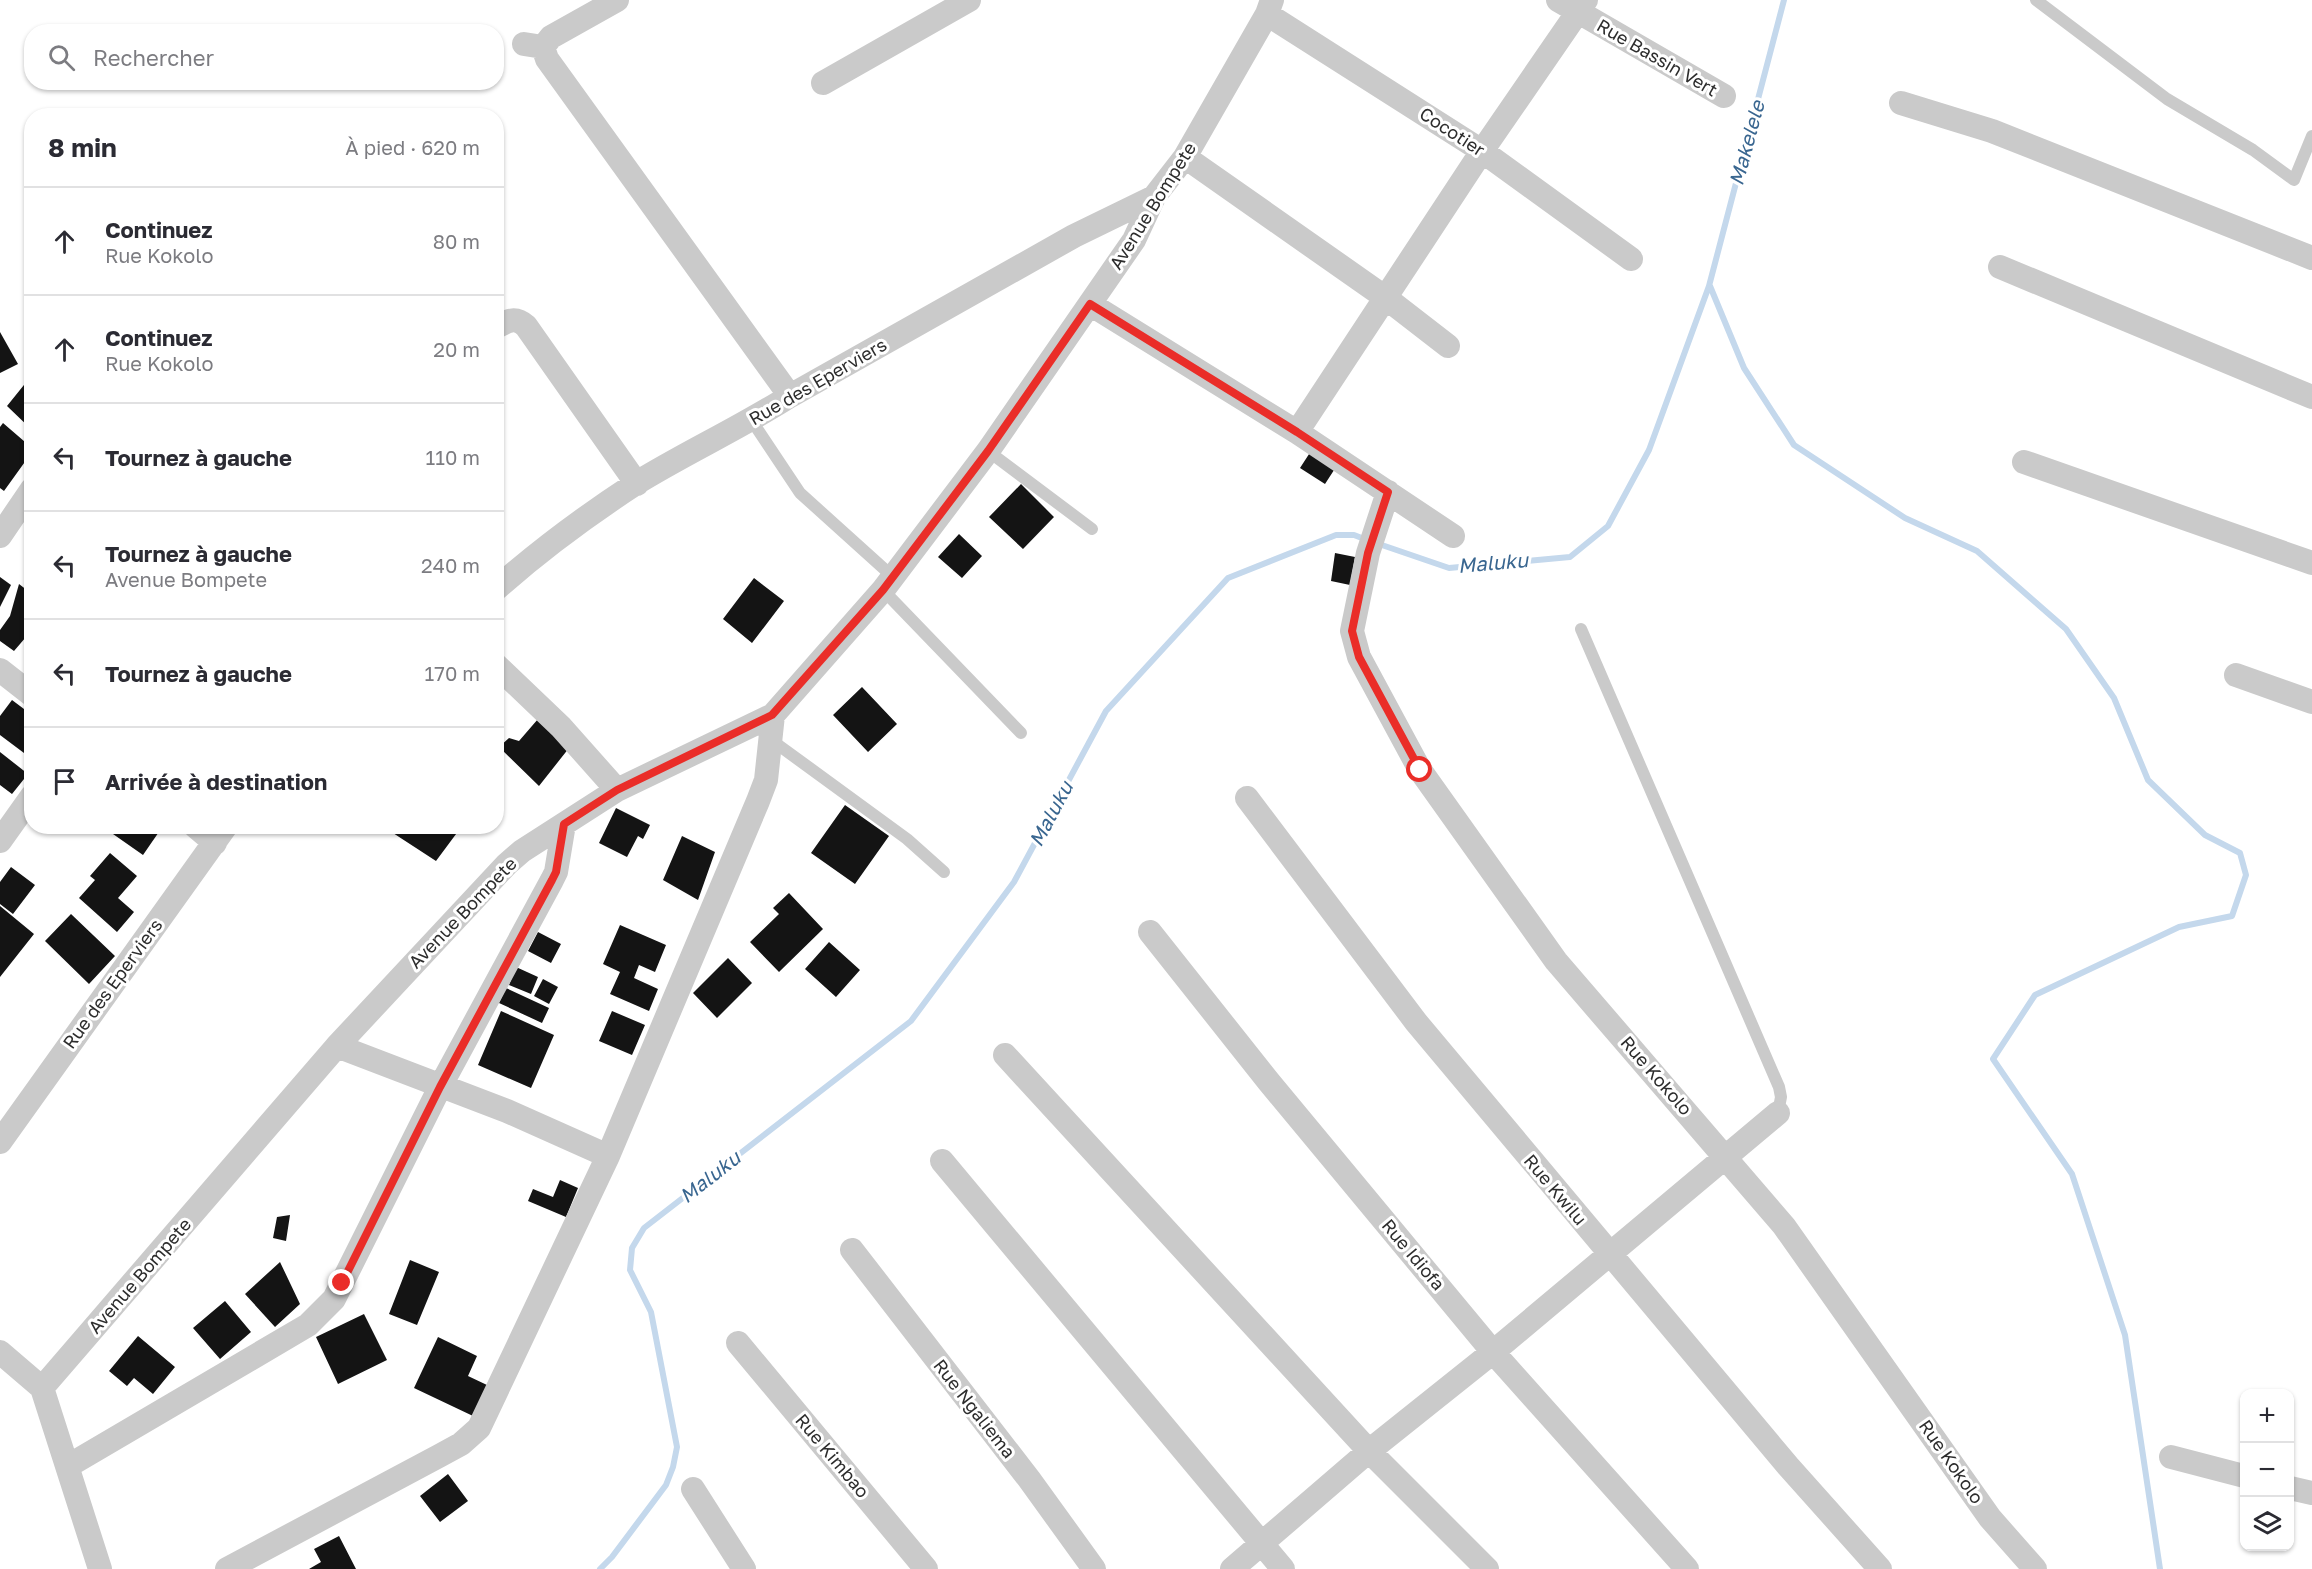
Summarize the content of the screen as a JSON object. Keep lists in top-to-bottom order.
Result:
{
  "streets": {
    "street": [
      "Rue Bassin Vert",
      "Cocotier",
      "Avenue Bompete",
      "Rue des Eperviers",
      "Rue Kokolo",
      "Rue Kwilu",
      "Rue Idiofa",
      "Rue Ngaliema",
      "Rue Kimbao"
    ]
  },
  "crossings": [
    ["Cocotier", "Avenue Bompete"],
    ["Avenue Bompete", "Rue des Eperviers"]
  ],
  "water": ["Makelele", "Maluku"],
  "page": {
    "search": "Rechercher",
    "heading": ["8 min", "À pied · 620 m"],
    "list": [
      ["Continuez", "Rue Kokolo", "80 m"],
      ["Continuez", "Rue Kokolo", "20 m"],
      ["Tournez à gauche", "110 m"],
      ["Tournez à gauche", "Avenue Bompete", "240 m"],
      ["Tournez à gauche", "170 m"],
      "Arrivée à destination"
    ],
    "map_buttons": ["+", "−"]
  }
}
